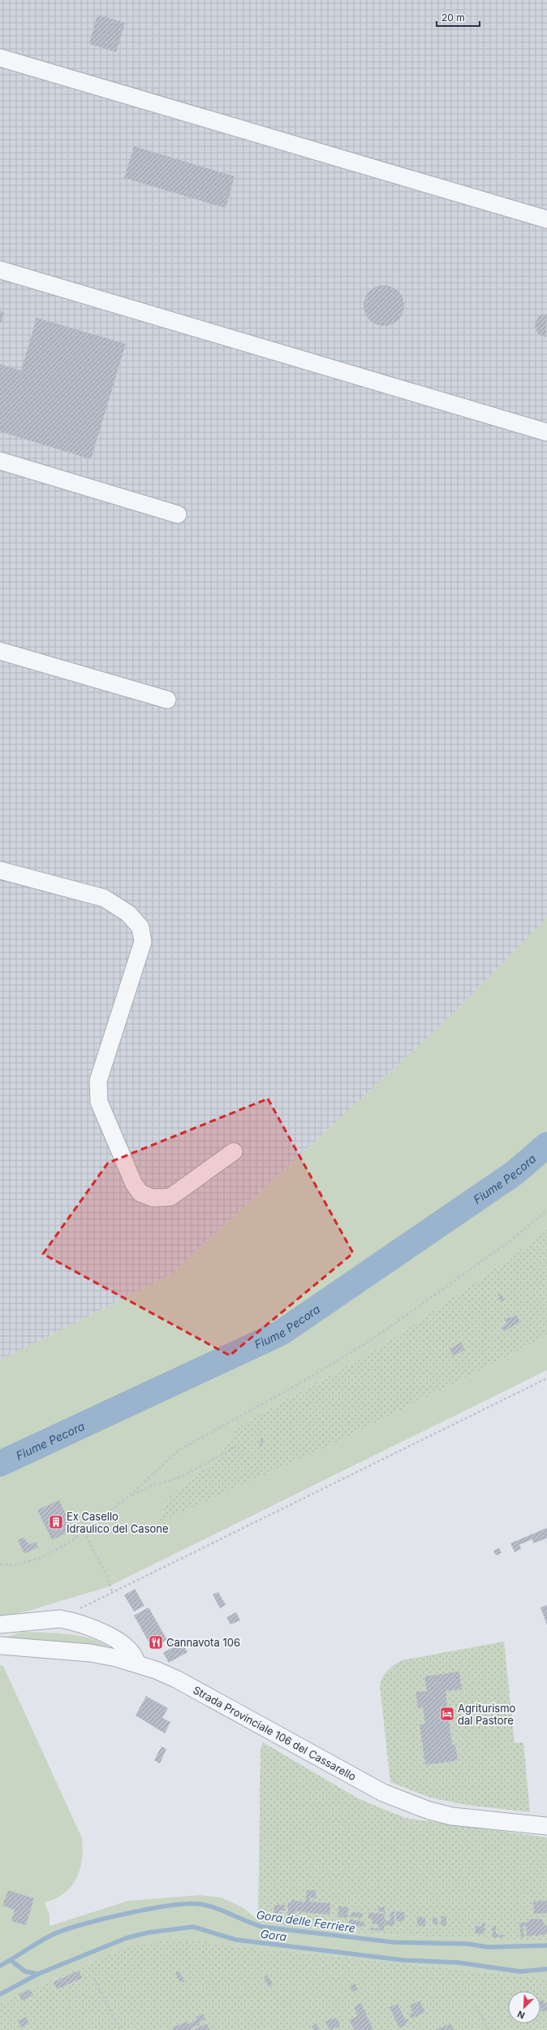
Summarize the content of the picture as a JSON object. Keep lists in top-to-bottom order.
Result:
{
  "streets": {
    "street": ["Strada Provinciale 106 del Cassarello"]
  },
  "water": ["Fiume Pecora", "Gora delle Ferriere", "Gora"],
  "places": {
    "building": ["Ex Casello Idraulico del Casone"],
    "restaurant": ["Cannavota 106"],
    "hotel": ["Agriturismo dal Pastore"]
  },
  "scale_bar": "20 m",
  "north": "bottom left"
}
